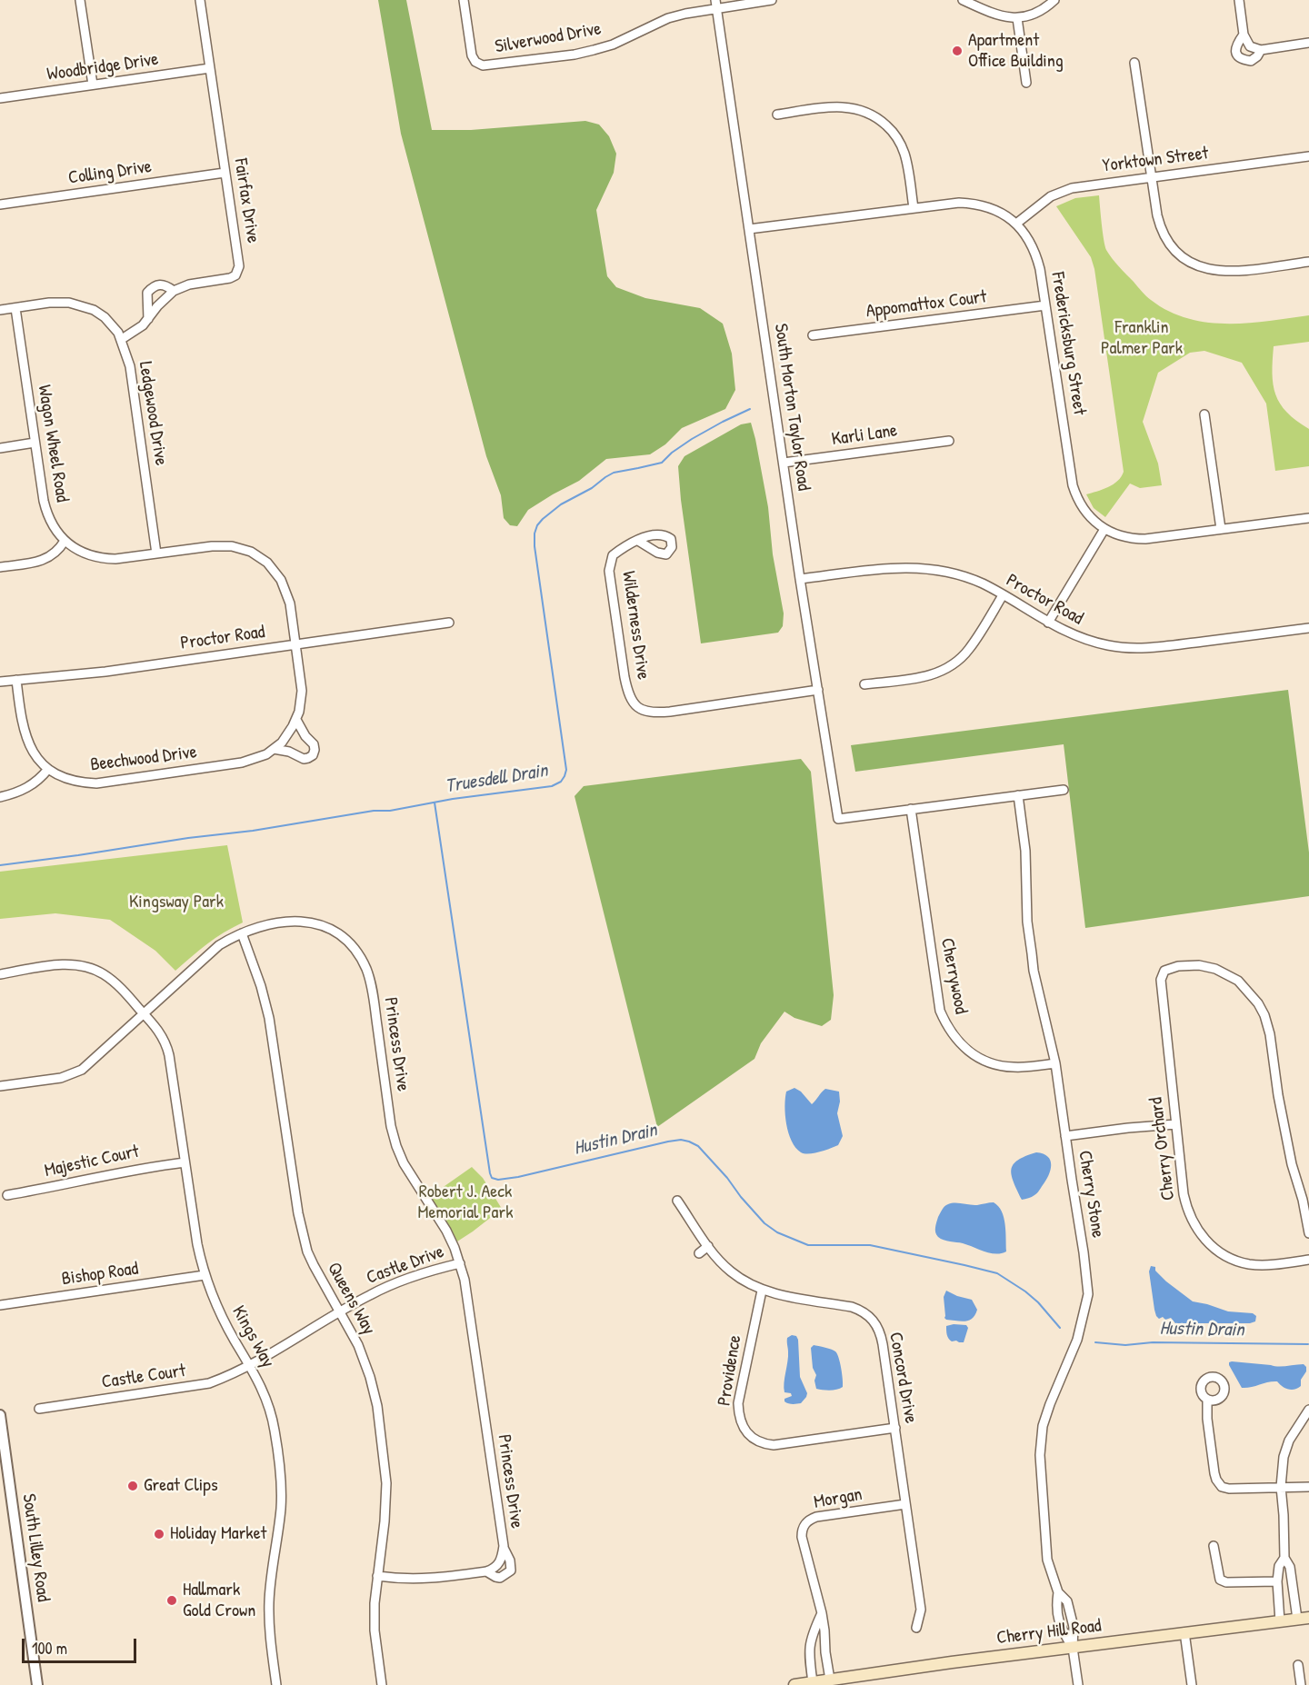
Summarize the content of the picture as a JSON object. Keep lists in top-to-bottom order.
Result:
{
  "streets": {
    "main road": ["Cherry Hill Road"],
    "street": [
      "Silverwood Drive",
      "Woodbridge Drive",
      "Yorktown Street",
      "Colling Drive",
      "Fairfax Drive",
      "Appomattox Court",
      "Fredericksburg Street",
      "South Morton Taylor Road",
      "Ledgewood Drive",
      "Karli Lane",
      "Wagon Wheel Road",
      "Proctor Road",
      "Wilderness Drive",
      "Beechwood Drive",
      "Cherrywood",
      "Princess Drive",
      "Cherry Orchard",
      "Majestic Court",
      "Cherry Stone",
      "Castle Drive",
      "Bishop Road",
      "Queens Way",
      "Kings Way",
      "Providence",
      "Castle Court",
      "Concord Drive",
      "Morgan",
      "South Lilley Road"
    ]
  },
  "crossings": [
    ["Silverwood Drive", "South Morton Taylor Road"],
    ["Woodbridge Drive", "Fairfax Drive"],
    ["Yorktown Street", "Fredericksburg Street"],
    ["Colling Drive", "Fairfax Drive"],
    ["Fairfax Drive", "Ledgewood Drive"],
    ["Appomattox Court", "Fredericksburg Street"],
    ["Fredericksburg Street", "South Morton Taylor Road"],
    ["South Morton Taylor Road", "Karli Lane"],
    ["South Morton Taylor Road", "Proctor Road"],
    ["South Morton Taylor Road", "Wilderness Drive"],
    ["South Morton Taylor Road", "Cherrywood"],
    ["Ledgewood Drive", "Wagon Wheel Road"],
    ["Wagon Wheel Road", "Proctor Road"],
    ["Wagon Wheel Road", "Beechwood Drive"],
    ["Proctor Road", "Beechwood Drive"],
    ["Cherrywood", "Cherry Stone"],
    ["Princess Drive", "Castle Drive"],
    ["Princess Drive", "Queens Way"],
    ["Princess Drive", "Kings Way"],
    ["Majestic Court", "Kings Way"],
    ["Cherry Stone", "Cherry Hill Road"],
    ["Castle Drive", "Queens Way"],
    ["Castle Drive", "Kings Way"],
    ["Castle Drive", "Castle Court"],
    ["Bishop Road", "Kings Way"],
    ["Kings Way", "Castle Court"],
    ["Providence", "Concord Drive"],
    ["Concord Drive", "Morgan"],
    ["Morgan", "Cherry Hill Road"]
  ],
  "water": ["Truesdell Drain", "Hustin Drain"],
  "parks": ["Franklin Palmer Park", "Kingsway Park", "Robert J. Aeck Memorial Park"],
  "places": [
    "Apartment Office Building",
    "Great Clips",
    "Holiday Market",
    "Hallmark Gold Crown"
  ],
  "scale_bar": "100 m"
}
